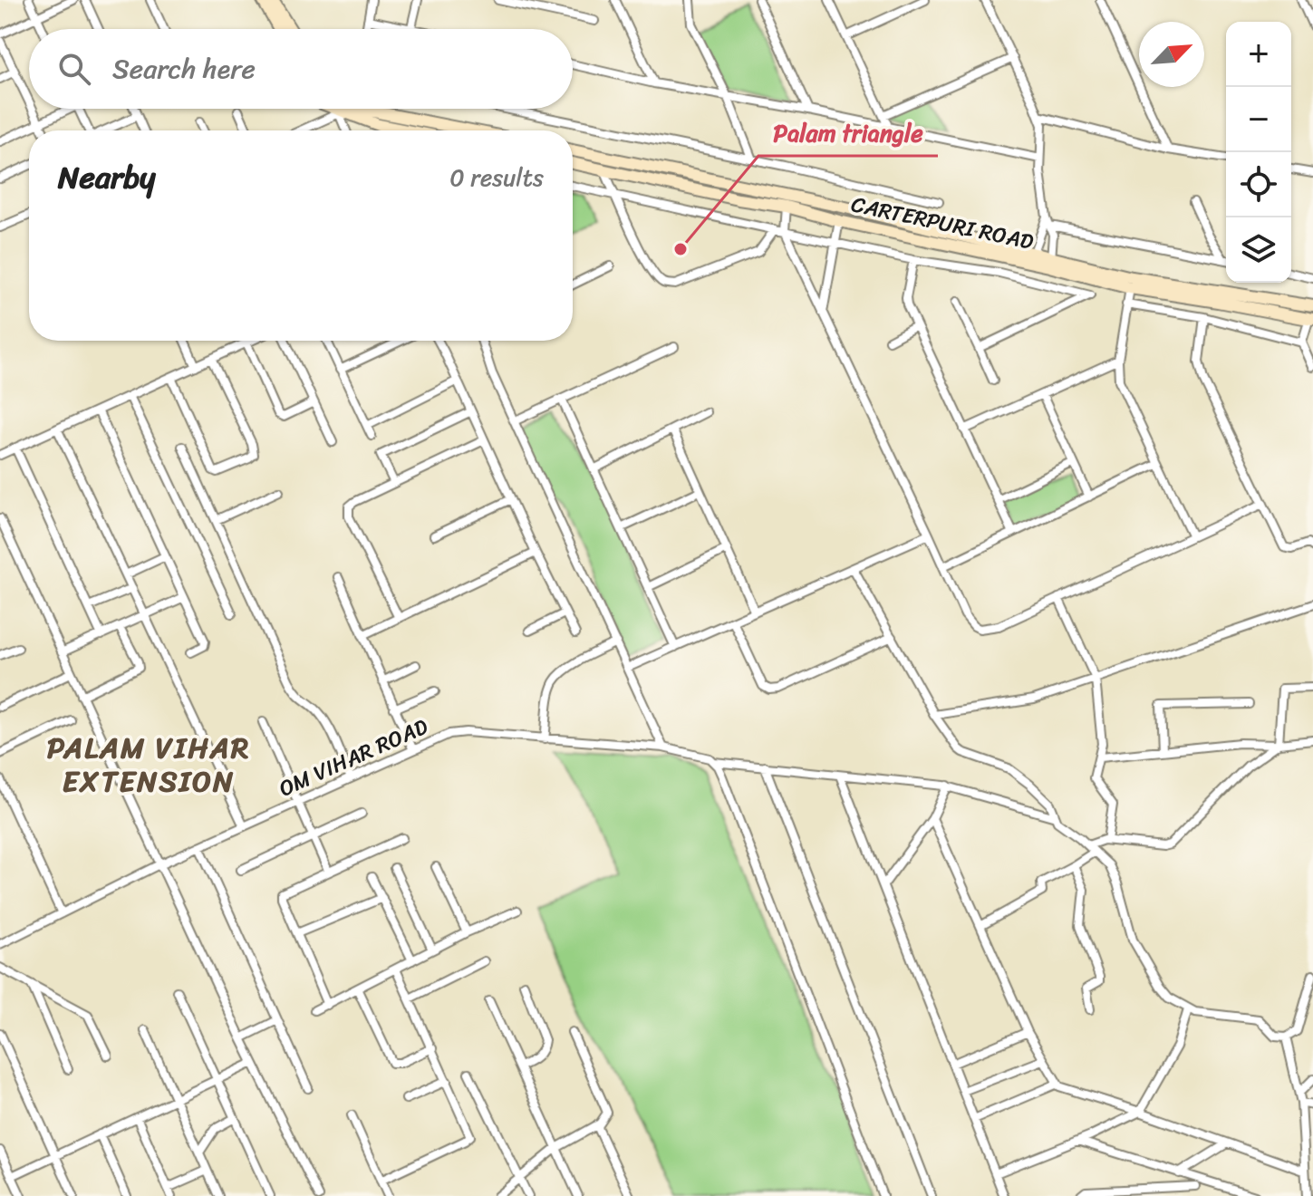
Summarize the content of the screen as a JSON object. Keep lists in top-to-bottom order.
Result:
{
  "streets": {
    "main road": ["CARTERPURI ROAD"],
    "street": ["OM VIHAR ROAD"]
  },
  "districts": ["PALAM VIHAR EXTENSION"],
  "places": ["Palam triangle"],
  "north": "top right",
  "page": {
    "map_buttons": ["+", "−"],
    "search": "Search here",
    "heading": ["Nearby", "0 results"]
  }
}
